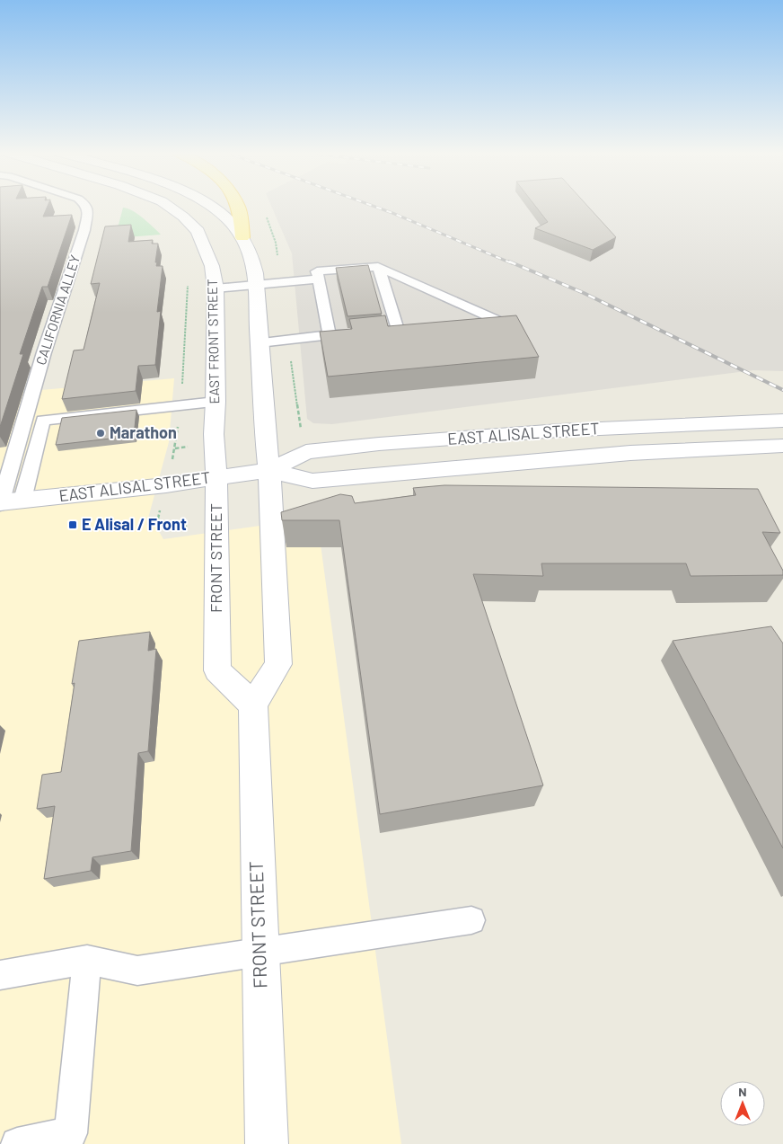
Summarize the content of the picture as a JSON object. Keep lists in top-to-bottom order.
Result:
{
  "streets": {
    "main road": ["EAST FRONT STREET", "EAST ALISAL STREET", "FRONT STREET"],
    "lane": ["CALIFORNIA ALLEY"]
  },
  "crossings": [
    ["CALIFORNIA ALLEY", "EAST ALISAL STREET"],
    ["EAST FRONT STREET", "EAST ALISAL STREET"],
    ["EAST FRONT STREET", "FRONT STREET"],
    ["EAST ALISAL STREET", "FRONT STREET"]
  ],
  "places": {
    "other": ["Marathon"],
    "transit": ["E Alisal / Front"]
  },
  "north": "top"
}
